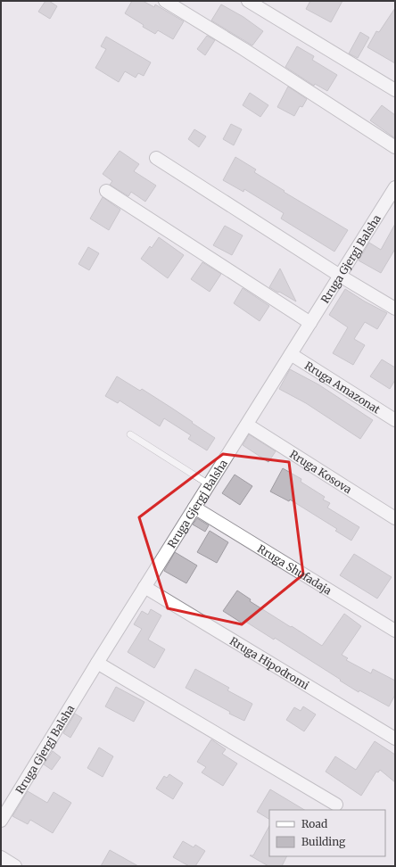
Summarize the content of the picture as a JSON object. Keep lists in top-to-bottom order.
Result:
{
  "streets": {
    "street": [
      "Rruga Gjergj Balsha",
      "Rruga Amazonat",
      "Rruga Kosova",
      "Rruga Shufadaja",
      "Rruga Hipodromi"
    ]
  },
  "crossings": [
    ["Rruga Gjergj Balsha", "Rruga Amazonat"],
    ["Rruga Gjergj Balsha", "Rruga Kosova"],
    ["Rruga Gjergj Balsha", "Rruga Shufadaja"],
    ["Rruga Gjergj Balsha", "Rruga Hipodromi"]
  ],
  "legend": ["Road", "Building"]
}
